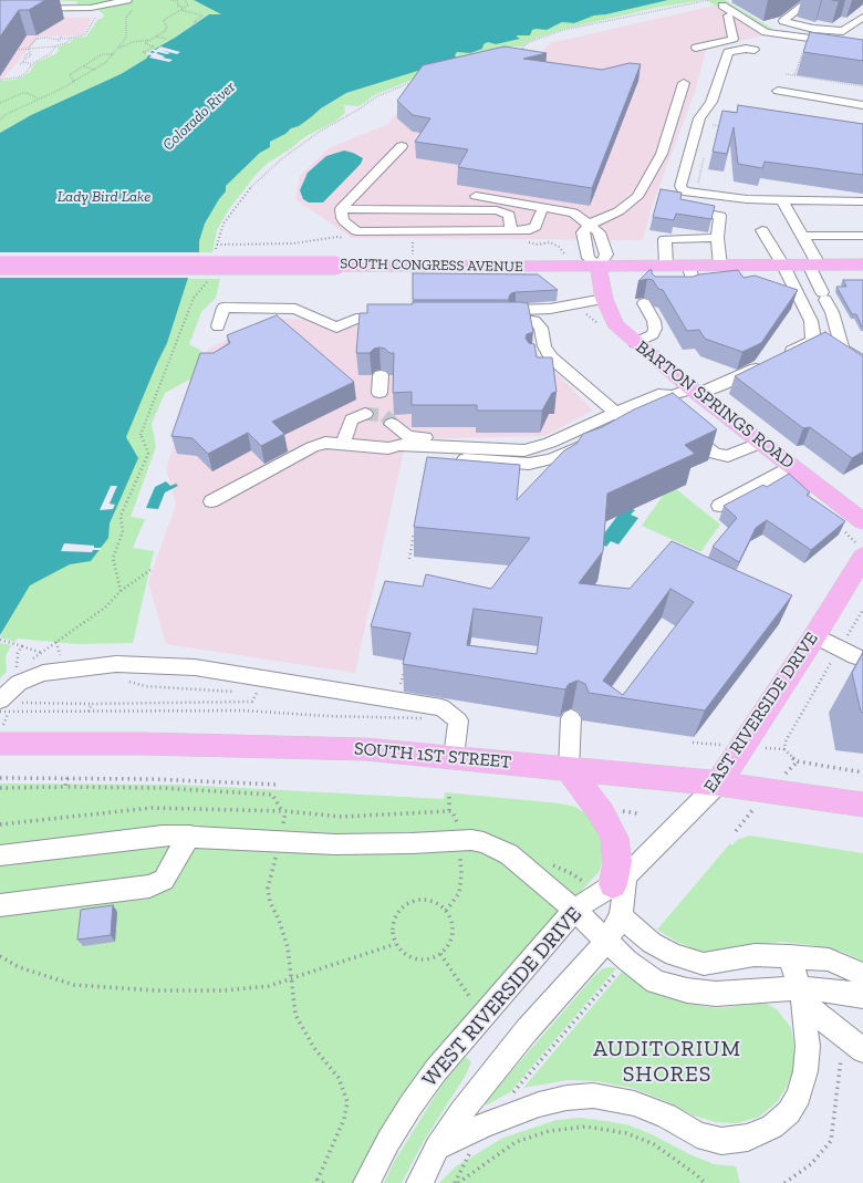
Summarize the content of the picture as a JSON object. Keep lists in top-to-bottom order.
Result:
{
  "streets": {
    "main road": [
      "SOUTH CONGRESS AVENUE",
      "BARTON SPRINGS ROAD",
      "EAST RIVERSIDE DRIVE",
      "SOUTH 1ST STREET"
    ],
    "street": ["WEST RIVERSIDE DRIVE"]
  },
  "crossings": [
    ["SOUTH CONGRESS AVENUE", "BARTON SPRINGS ROAD"],
    ["EAST RIVERSIDE DRIVE", "SOUTH 1ST STREET"],
    ["EAST RIVERSIDE DRIVE", "WEST RIVERSIDE DRIVE"]
  ],
  "districts": ["AUDITORIUM SHORES"],
  "water": ["Colorado River", "Lady Bird Lake"]
}
